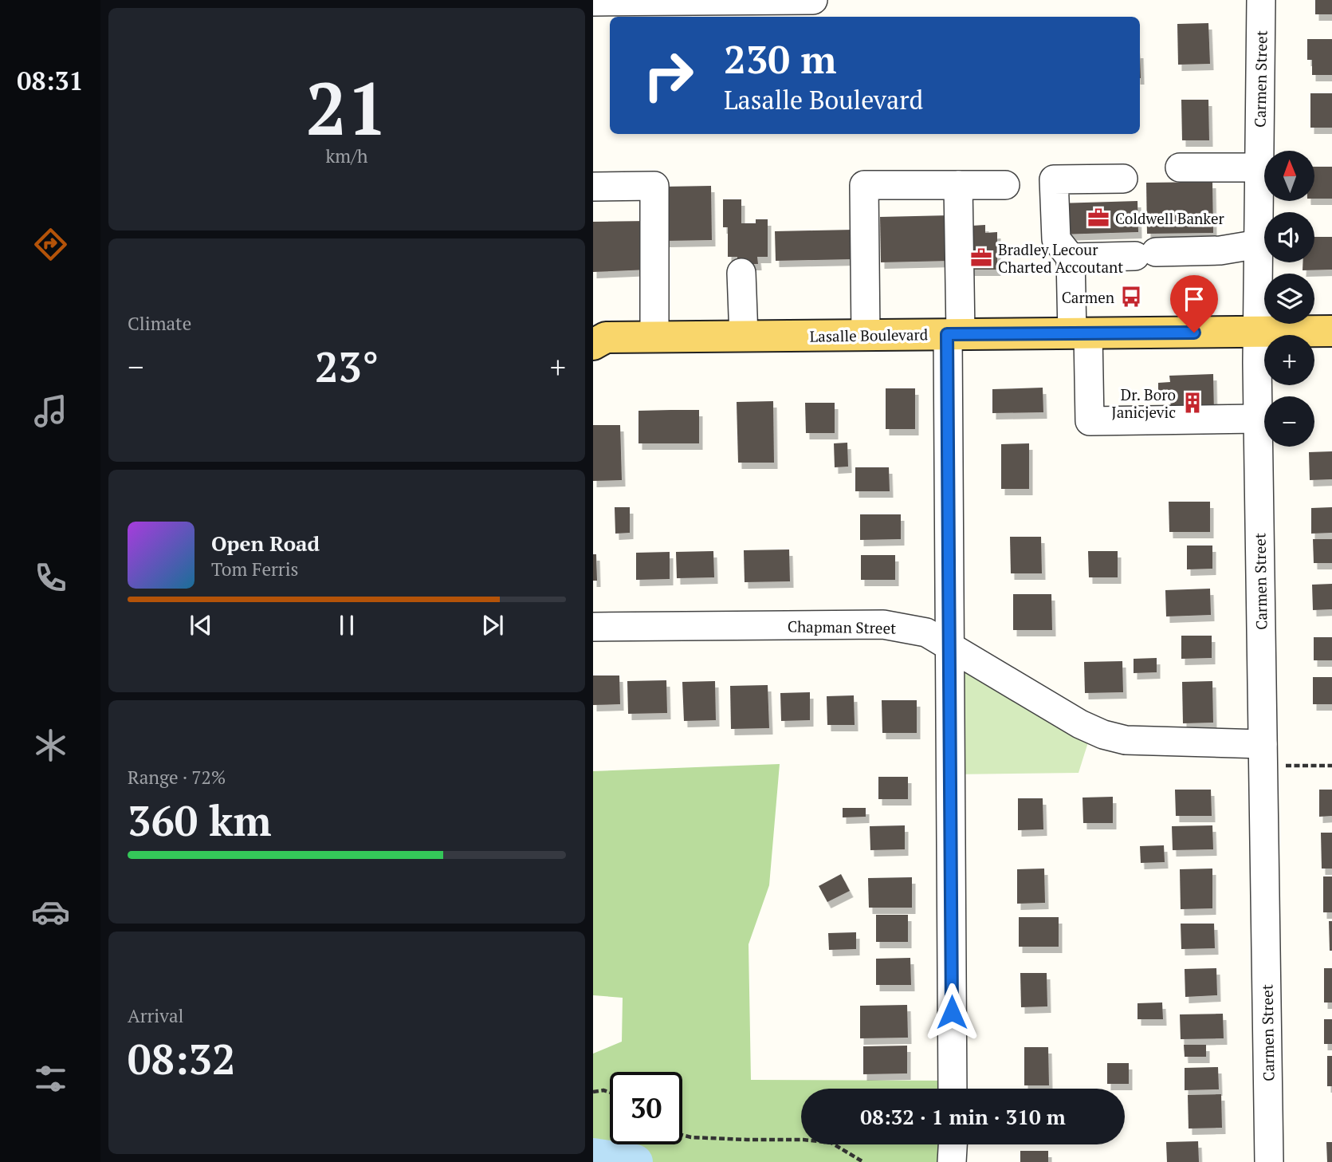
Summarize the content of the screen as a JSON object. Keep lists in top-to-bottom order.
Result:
{
  "streets": {
    "main road": ["Lasalle Boulevard"],
    "street": ["Carmen Street", "Chapman Street"]
  },
  "crossings": [
    ["Carmen Street", "Lasalle Boulevard"],
    ["Carmen Street", "Chapman Street"]
  ],
  "places": {
    "office": ["Coldwell Banker", "Bradley Lecour Charted Accoutant"],
    "bus stop": ["Carmen"],
    "building": ["Dr. Boro Janicjevic"]
  },
  "north": "top",
  "page": {
    "tabs": "08:31",
    "tile": [
      ["21", "km/h"],
      "Climate",
      ["Range · 72%", "360 km"],
      ["Arrival", "08:32"]
    ],
    "turn": ["230 m", "Lasalle Boulevard"],
    "map_buttons": ["+", "−"],
    "heat": ["−", "23°", "+"],
    "song": ["Open Road", "Tom Ferris"],
    "limit": "30",
    "trip": "08:32 · 1 min · 310 m"
  }
}
